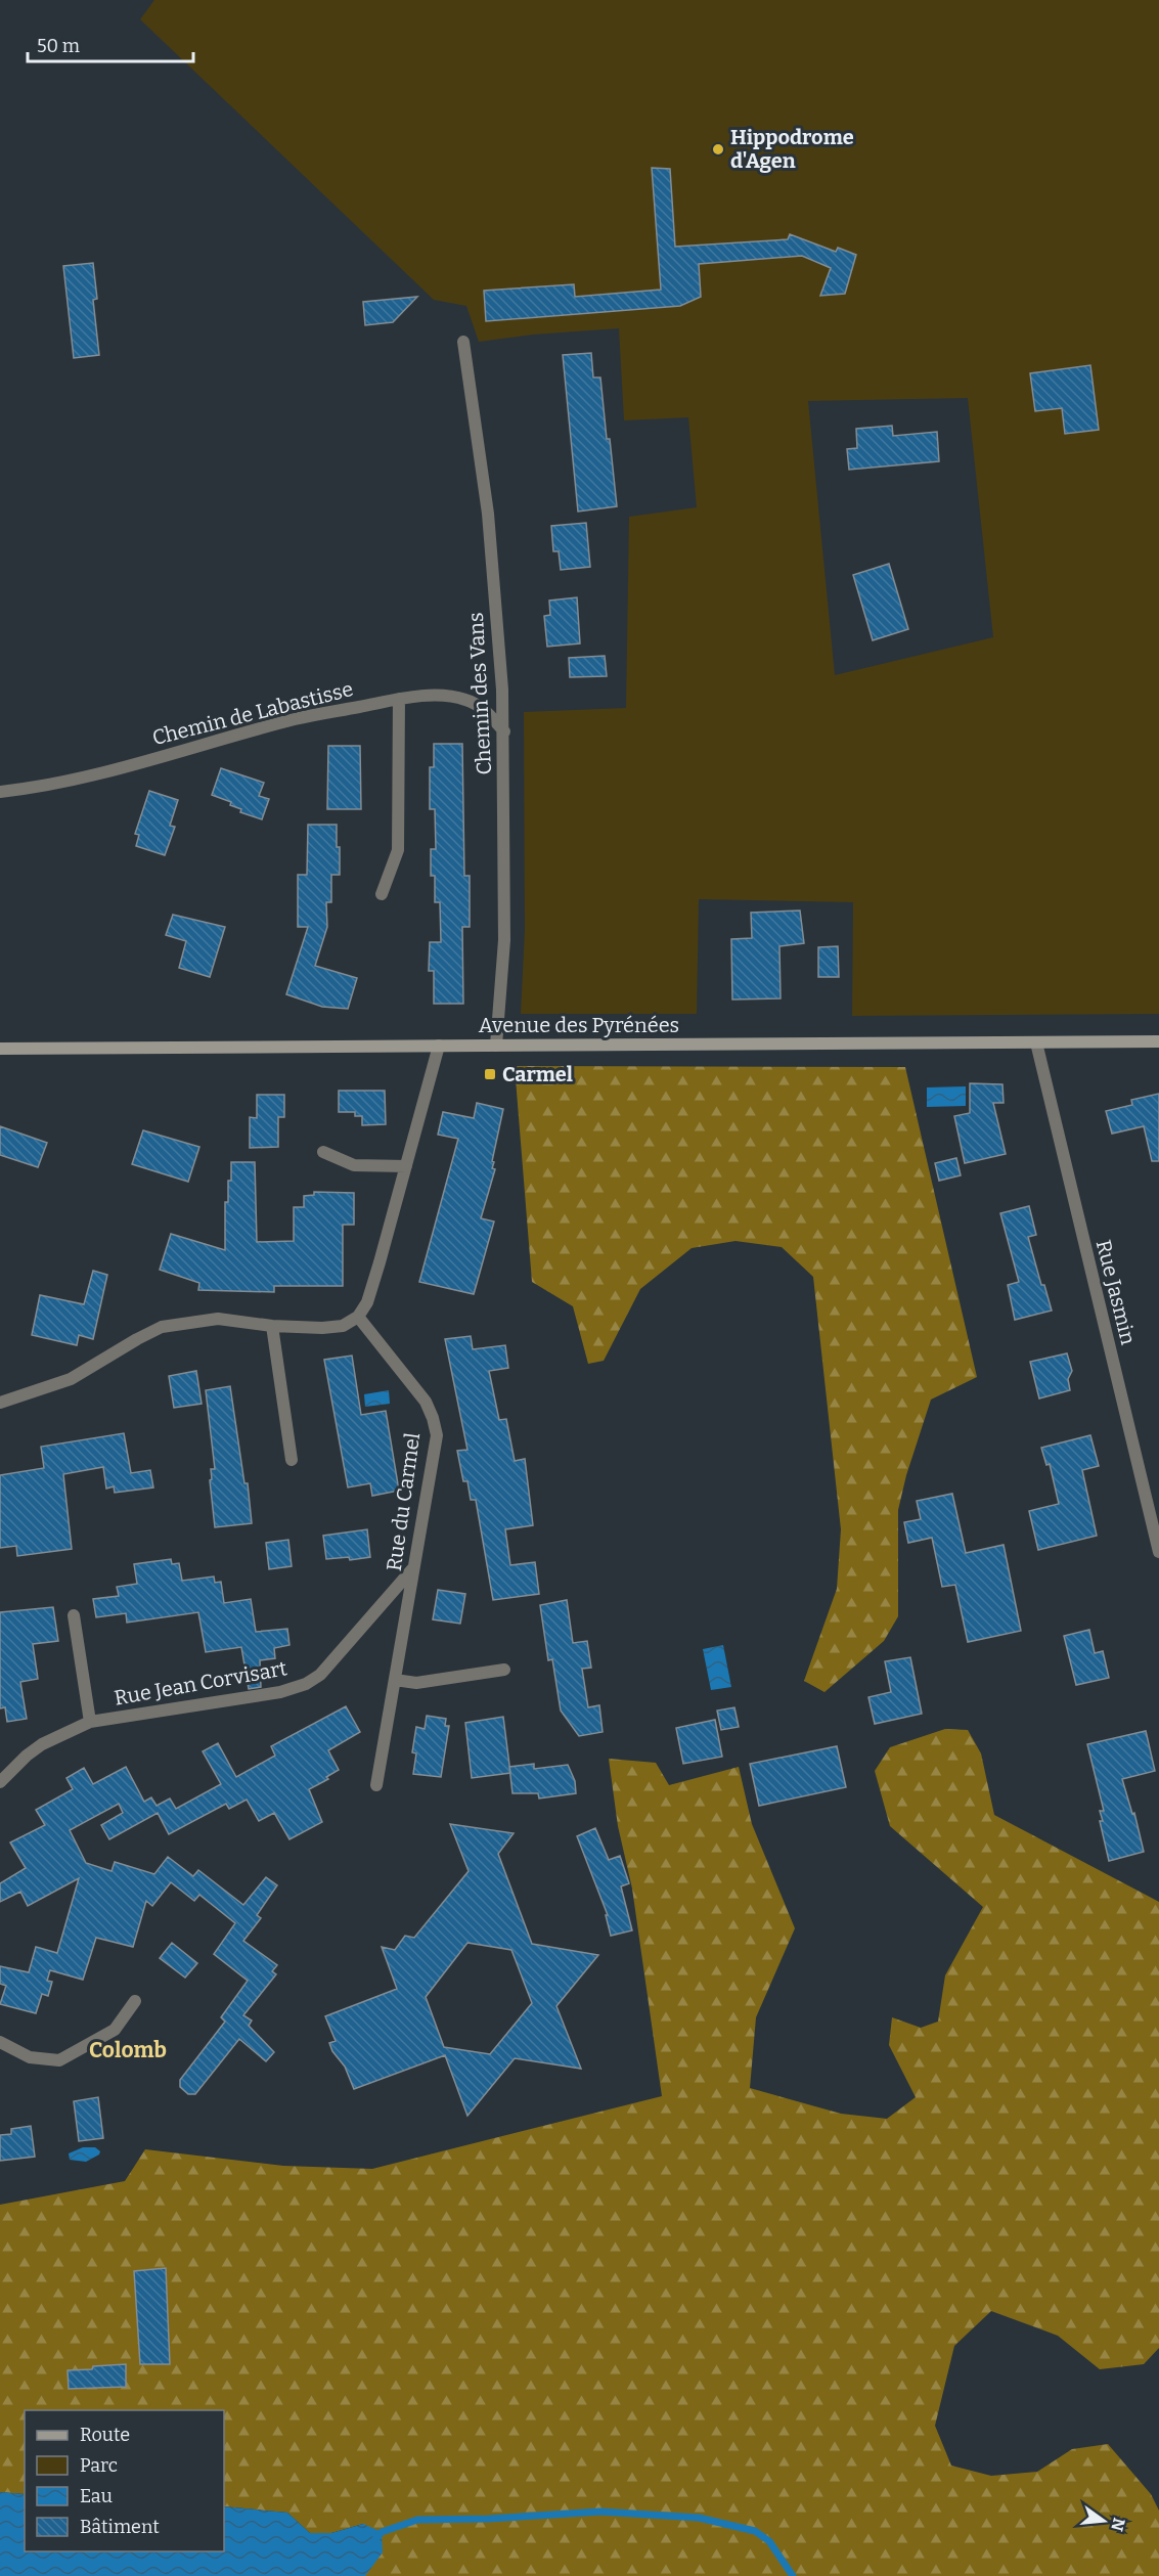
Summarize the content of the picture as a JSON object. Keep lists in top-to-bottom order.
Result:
{
  "streets": {
    "main road": ["Avenue des Pyrénées"],
    "street": [
      "Chemin des Vans",
      "Chemin de Labastisse",
      "Rue Jasmin",
      "Rue du Carmel",
      "Rue Jean Corvisart"
    ]
  },
  "crossings": [
    ["Chemin des Vans", "Chemin de Labastisse"],
    ["Chemin des Vans", "Avenue des Pyrénées"],
    ["Avenue des Pyrénées", "Rue Jasmin"],
    ["Rue du Carmel", "Rue Jean Corvisart"]
  ],
  "districts": ["Colomb"],
  "places": {
    "other": ["Hippodrome d'Agen"],
    "transit": ["Carmel"]
  },
  "legend": [
    "Route",
    "Parc",
    "Eau",
    "Bâtiment"
  ],
  "scale_bar": "50 m",
  "north": "right"
}
